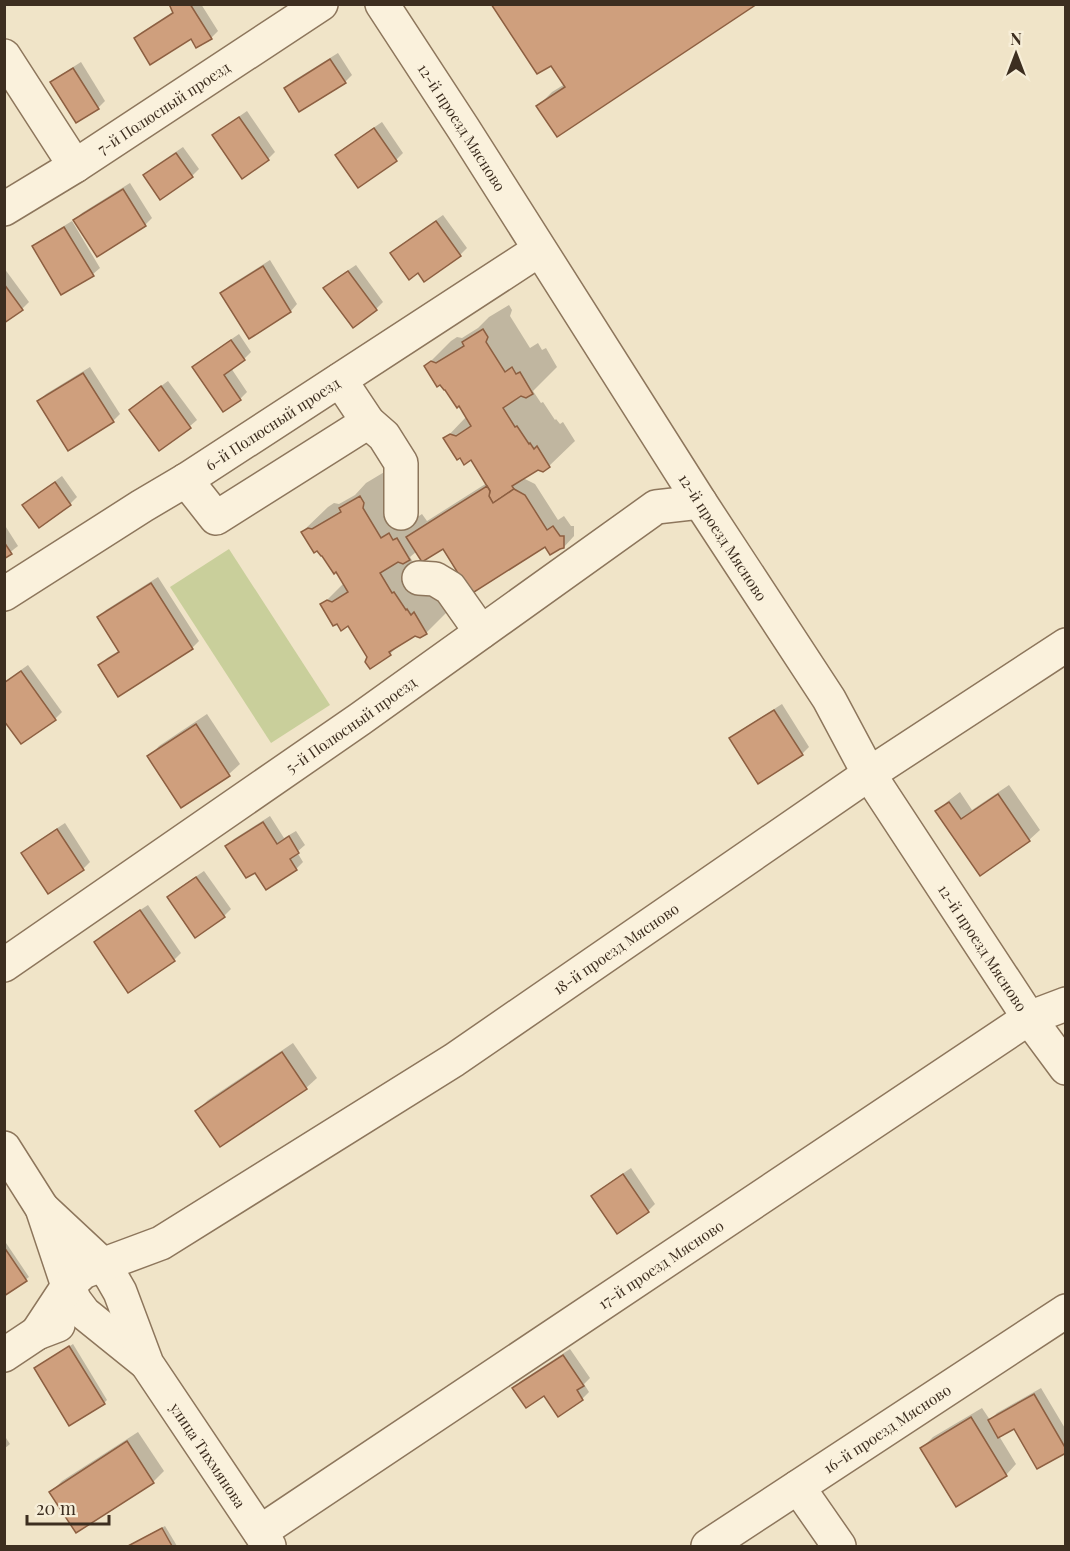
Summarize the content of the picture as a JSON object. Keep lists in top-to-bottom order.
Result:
{
  "streets": {
    "street": [
      "7-й Полюсный проезд",
      "12-й проезд Мясново",
      "6-й Полюсный проезд",
      "5-й Полюсный проезд",
      "18-й проезд Мясново",
      "17-й проезд Мясново",
      "16-й проезд Мясново",
      "улица Тихмянова"
    ]
  },
  "crossings": [
    ["12-й проезд Мясново", "6-й Полюсный проезд"],
    ["12-й проезд Мясново", "5-й Полюсный проезд"],
    ["12-й проезд Мясново", "18-й проезд Мясново"],
    ["12-й проезд Мясново", "17-й проезд Мясново"],
    ["18-й проезд Мясново", "улица Тихмянова"],
    ["17-й проезд Мясново", "улица Тихмянова"]
  ],
  "scale_bar": "20 m",
  "north": "top"
}
